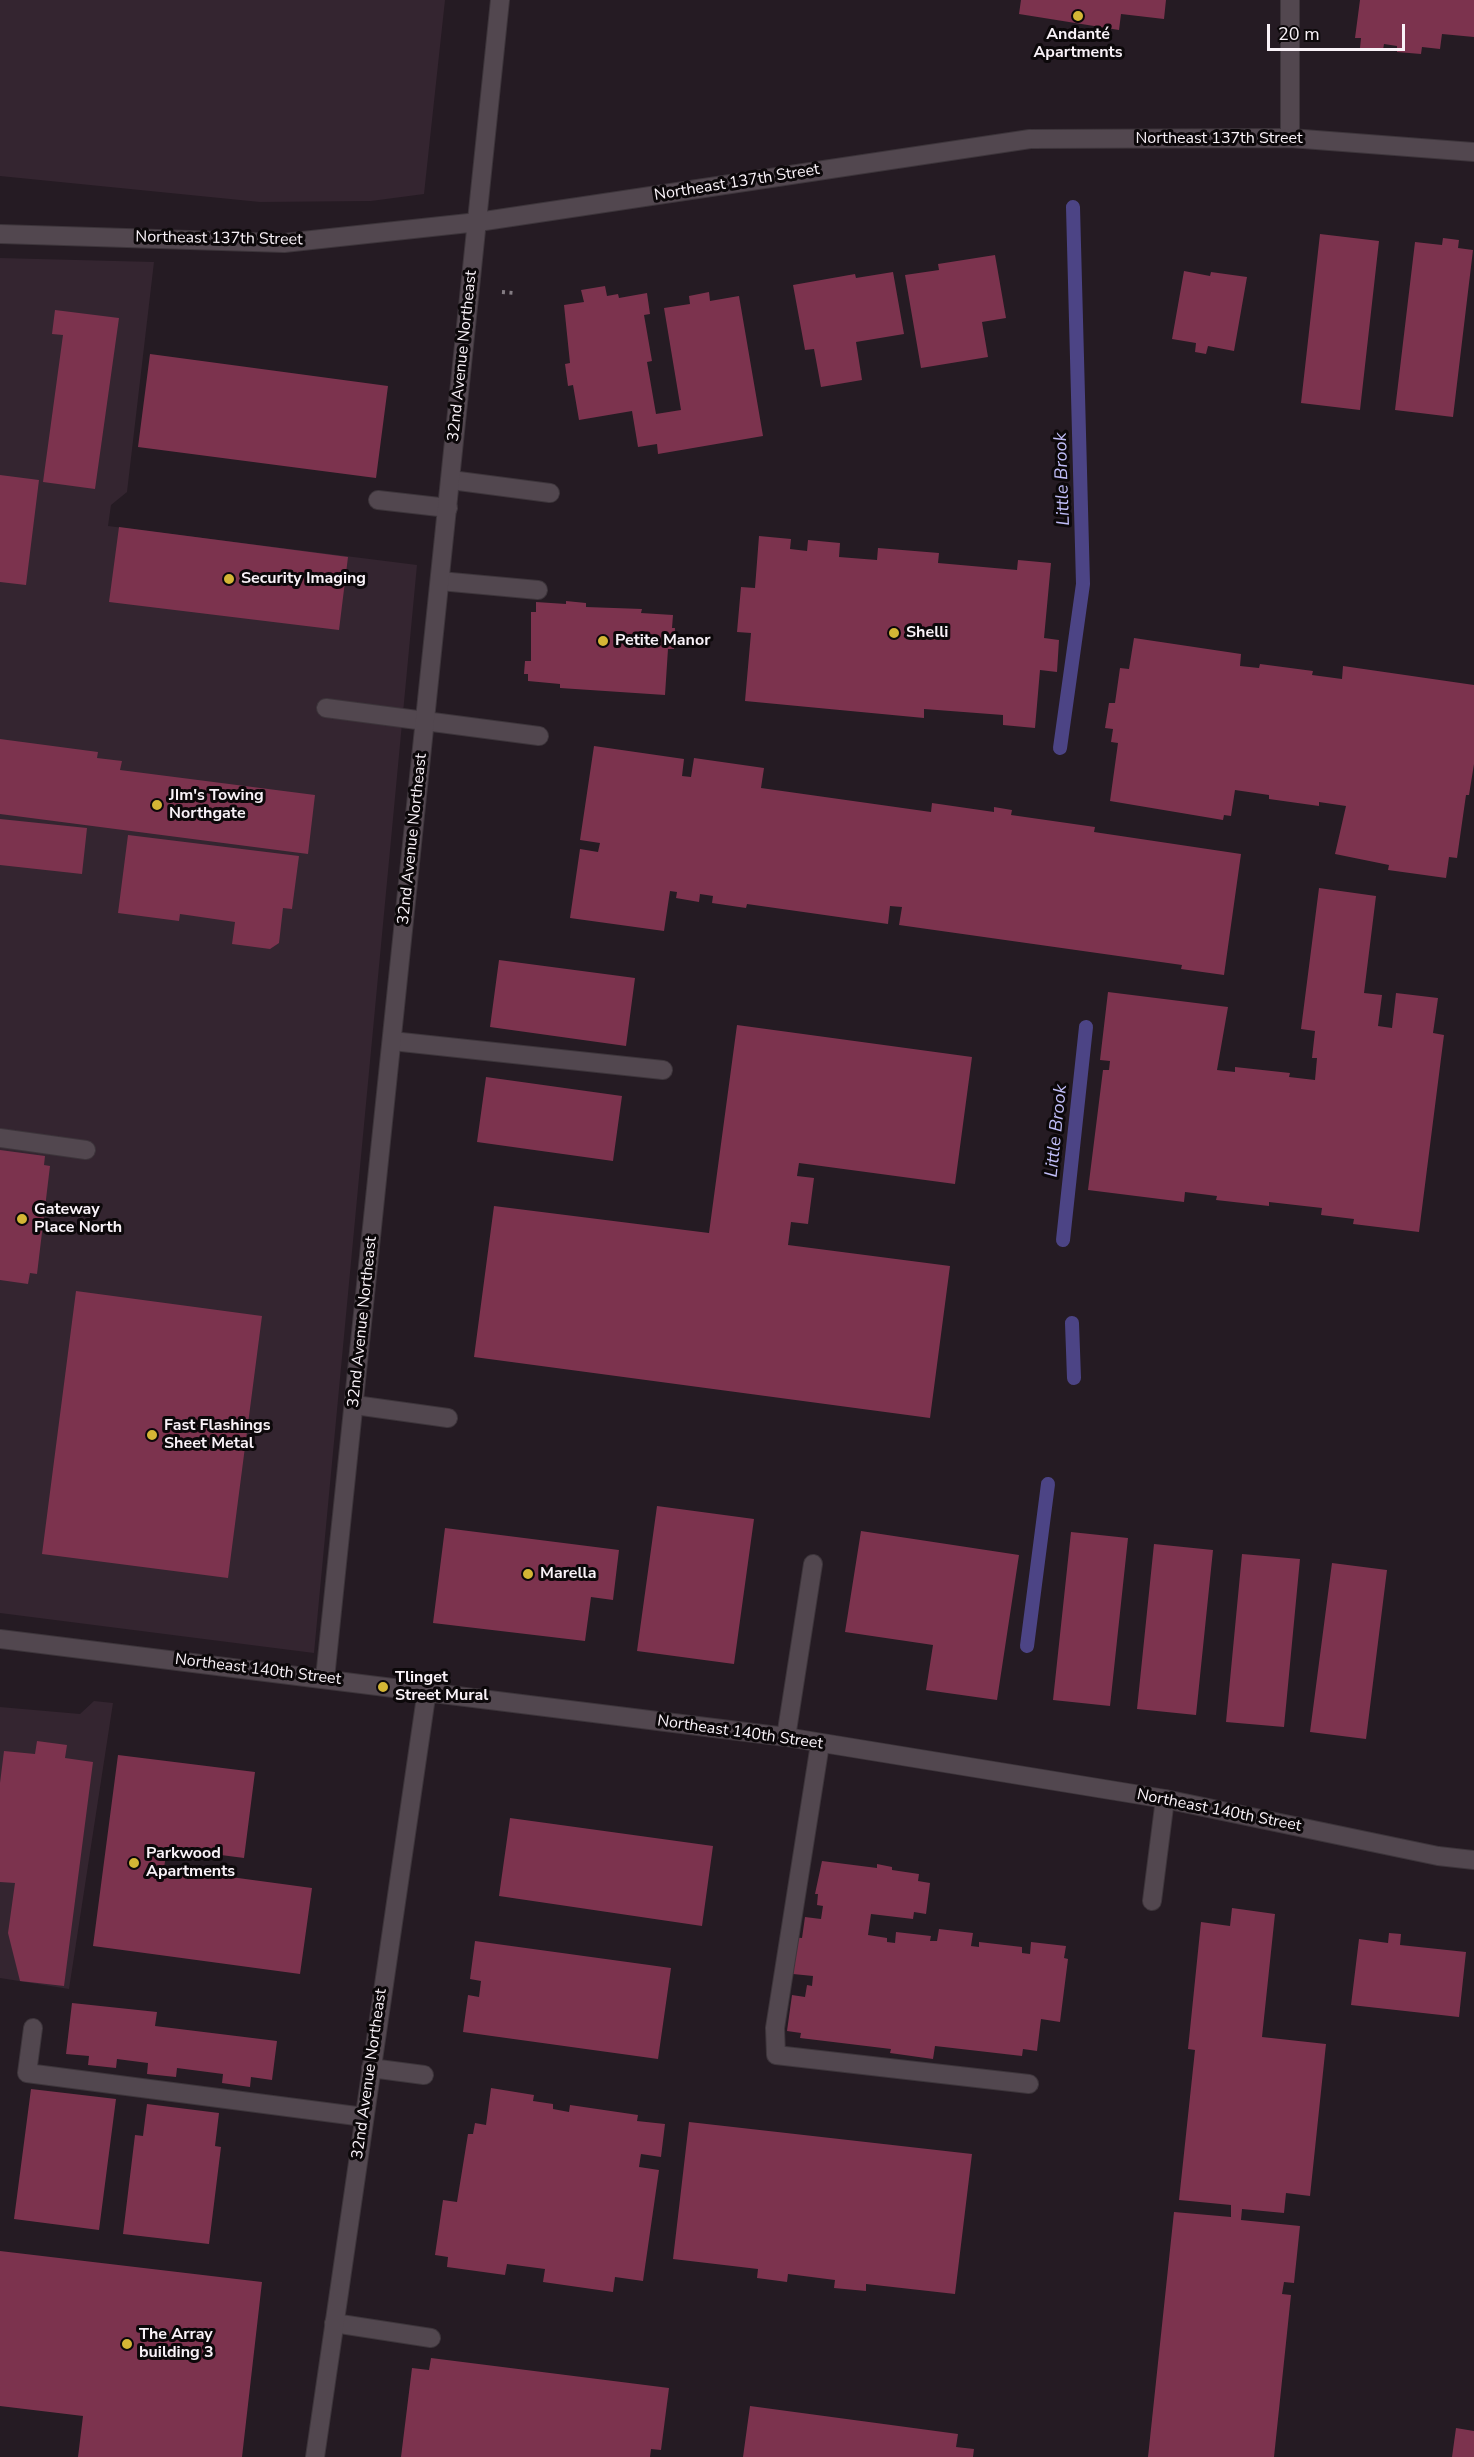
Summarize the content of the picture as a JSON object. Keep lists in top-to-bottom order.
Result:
{
  "streets": {
    "street": ["Northeast 137th Street", "32nd Avenue Northeast", "Northeast 140th Street"]
  },
  "crossings": [
    ["Northeast 137th Street", "32nd Avenue Northeast"],
    ["32nd Avenue Northeast", "Northeast 140th Street"]
  ],
  "water": ["Little Brook"],
  "places": [
    "Andanté Apartments",
    "Security Imaging",
    "Shelli",
    "Petite Manor",
    "JIm's Towing Northgate",
    "Gateway Place North",
    "Fast Flashings Sheet Metal",
    "Marella",
    "Tlinget Street Mural",
    "Parkwood Apartments",
    "The Array building 3"
  ],
  "scale_bar": "20 m"
}
